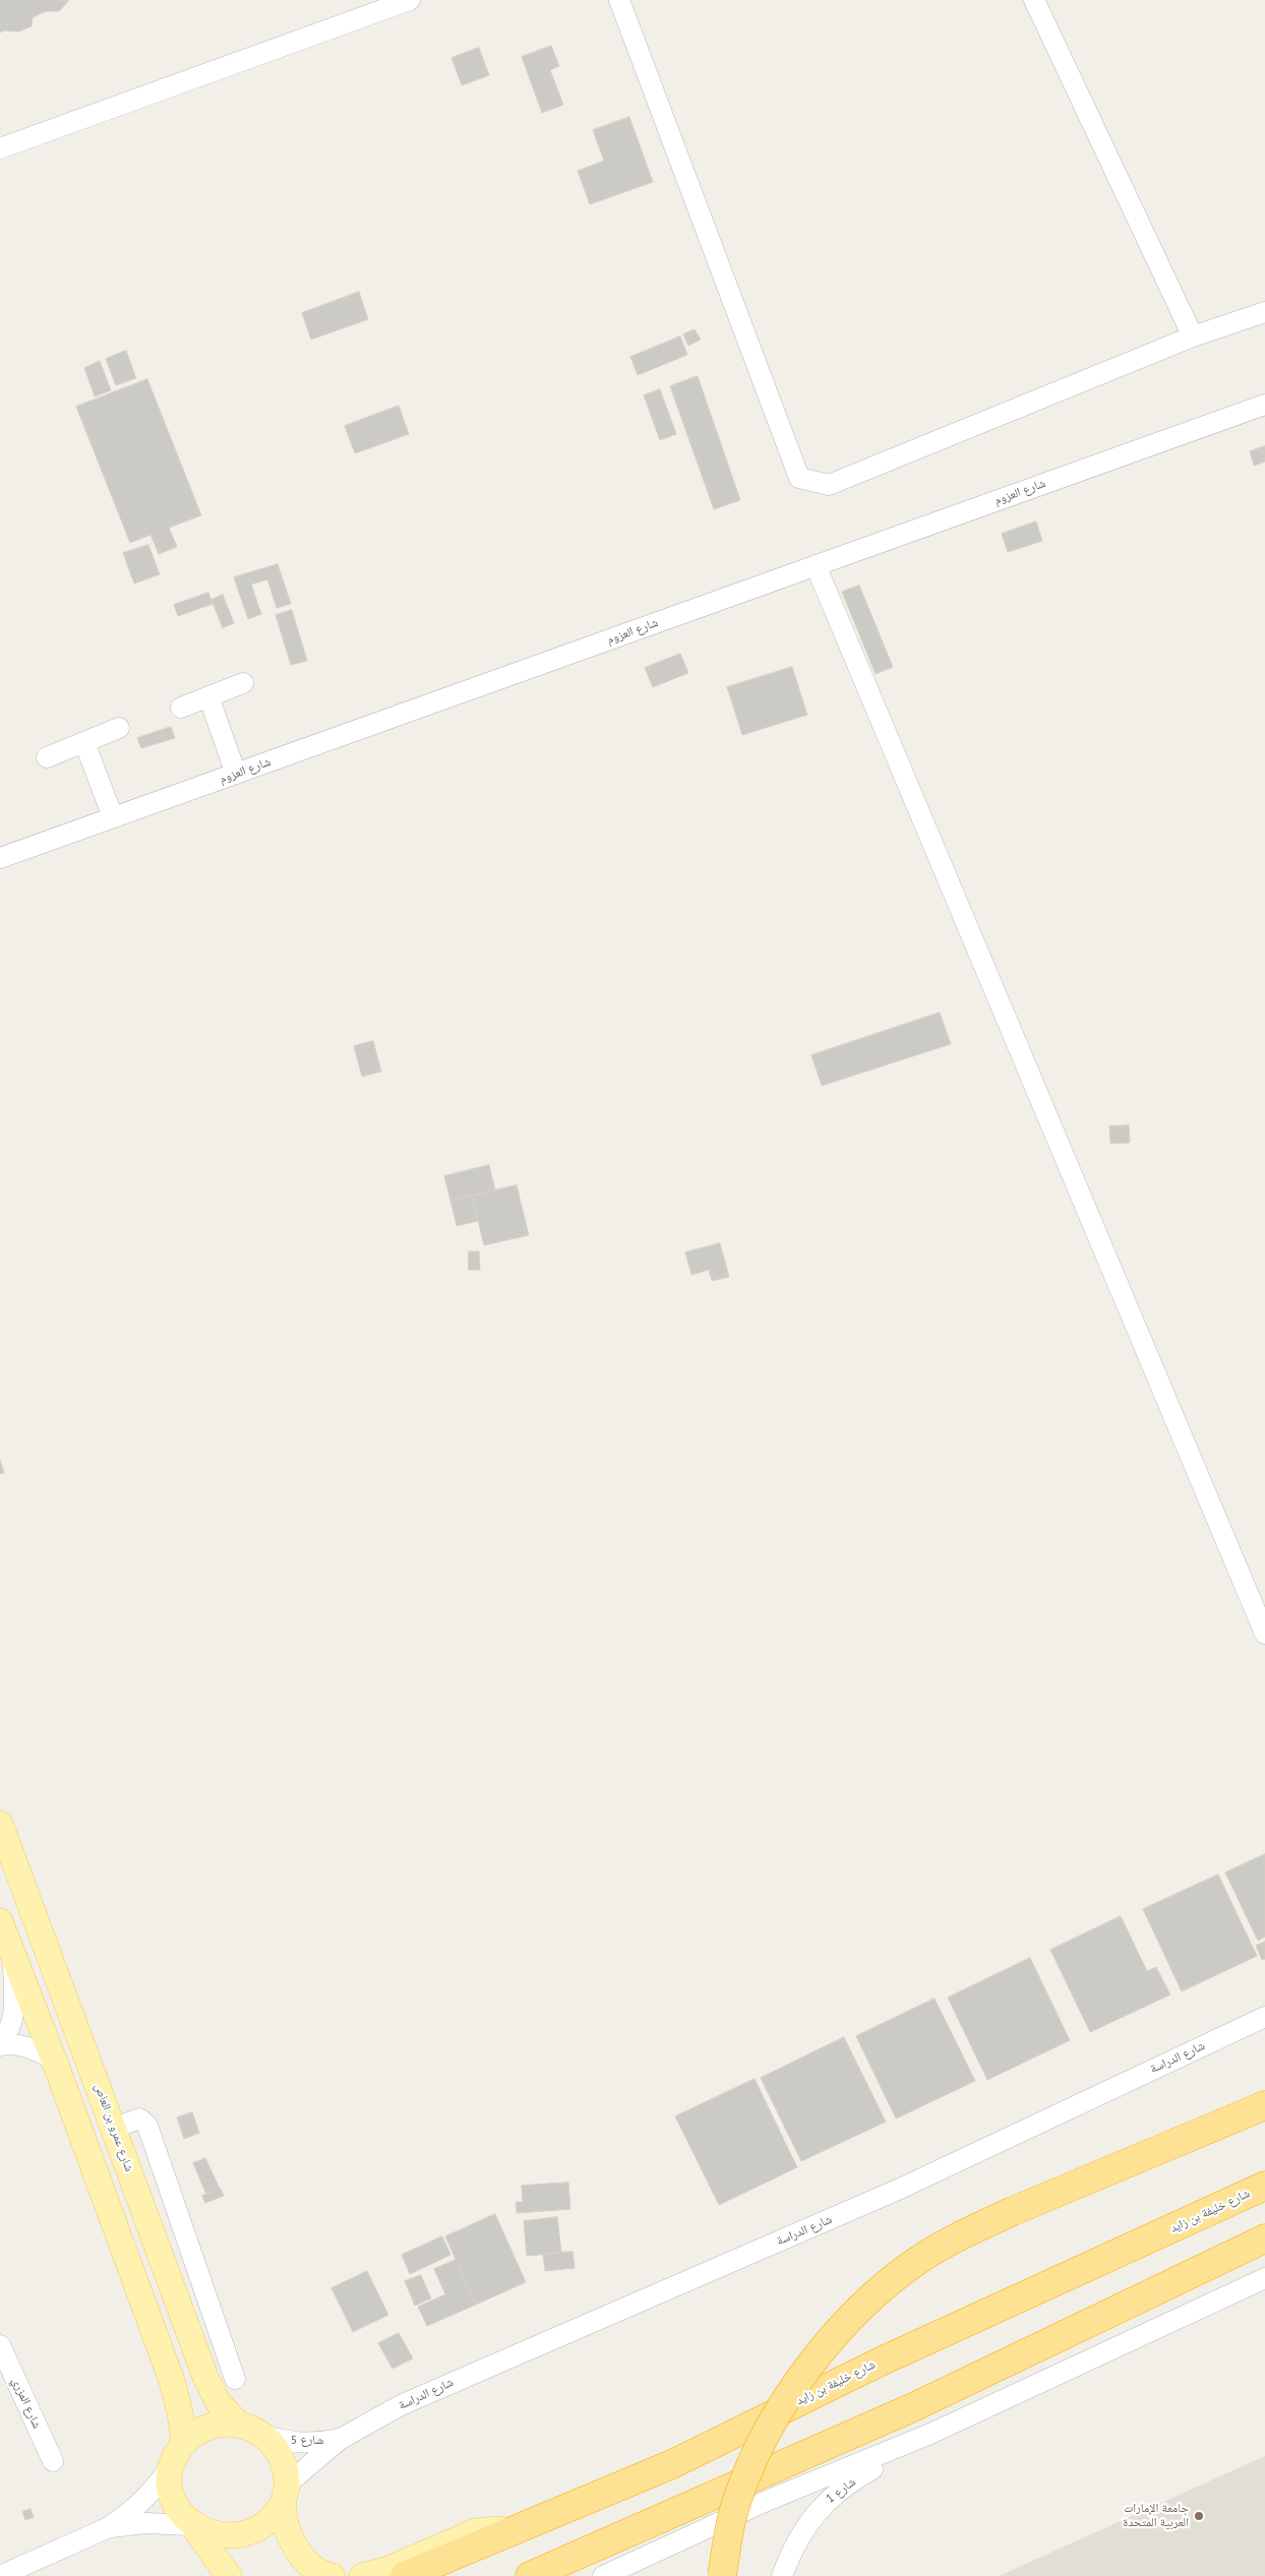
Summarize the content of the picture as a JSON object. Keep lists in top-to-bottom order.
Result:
{
  "streets": {
    "highway": ["شارع خليفة بن زايد"],
    "main road": ["شارع عمرو بن العاص"],
    "street": [
      "شارع العزوم",
      "شارع الدراسة",
      "شارع المزري",
      "شارع 5",
      "شارع 1"
    ]
  },
  "crossings": [
    ["شارع الدراسة", "شارع 5"],
    ["شارع عمرو بن العاص", "شارع 5"]
  ],
  "places": ["جامعة الإمارات العربية المتحدة"]
}
